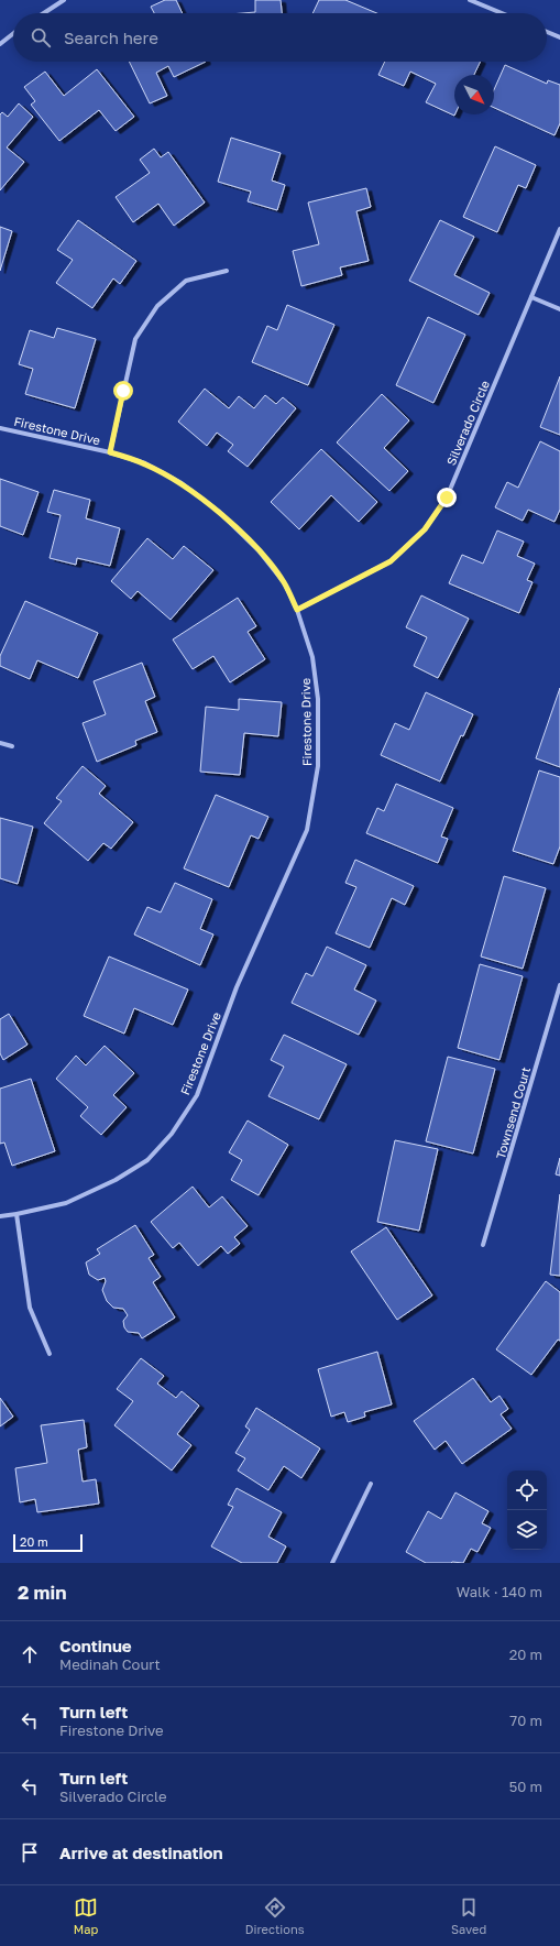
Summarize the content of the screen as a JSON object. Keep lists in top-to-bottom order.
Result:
{
  "streets": {
    "street": ["Silverado Circle", "Firestone Drive", "Townsend Court"]
  },
  "crossings": [
    ["Silverado Circle", "Firestone Drive"]
  ],
  "scale_bar": "20 m",
  "north": "bottom right",
  "page": {
    "search": "Search here",
    "scale": "20 m",
    "heading": ["2 min", "Walk · 140 m"],
    "list": [
      ["Continue", "Medinah Court", "20 m"],
      ["Turn left", "Firestone Drive", "70 m"],
      ["Turn left", "Silverado Circle", "50 m"],
      "Arrive at destination"
    ],
    "nav": ["Map", "Directions", "Saved"]
  }
}
